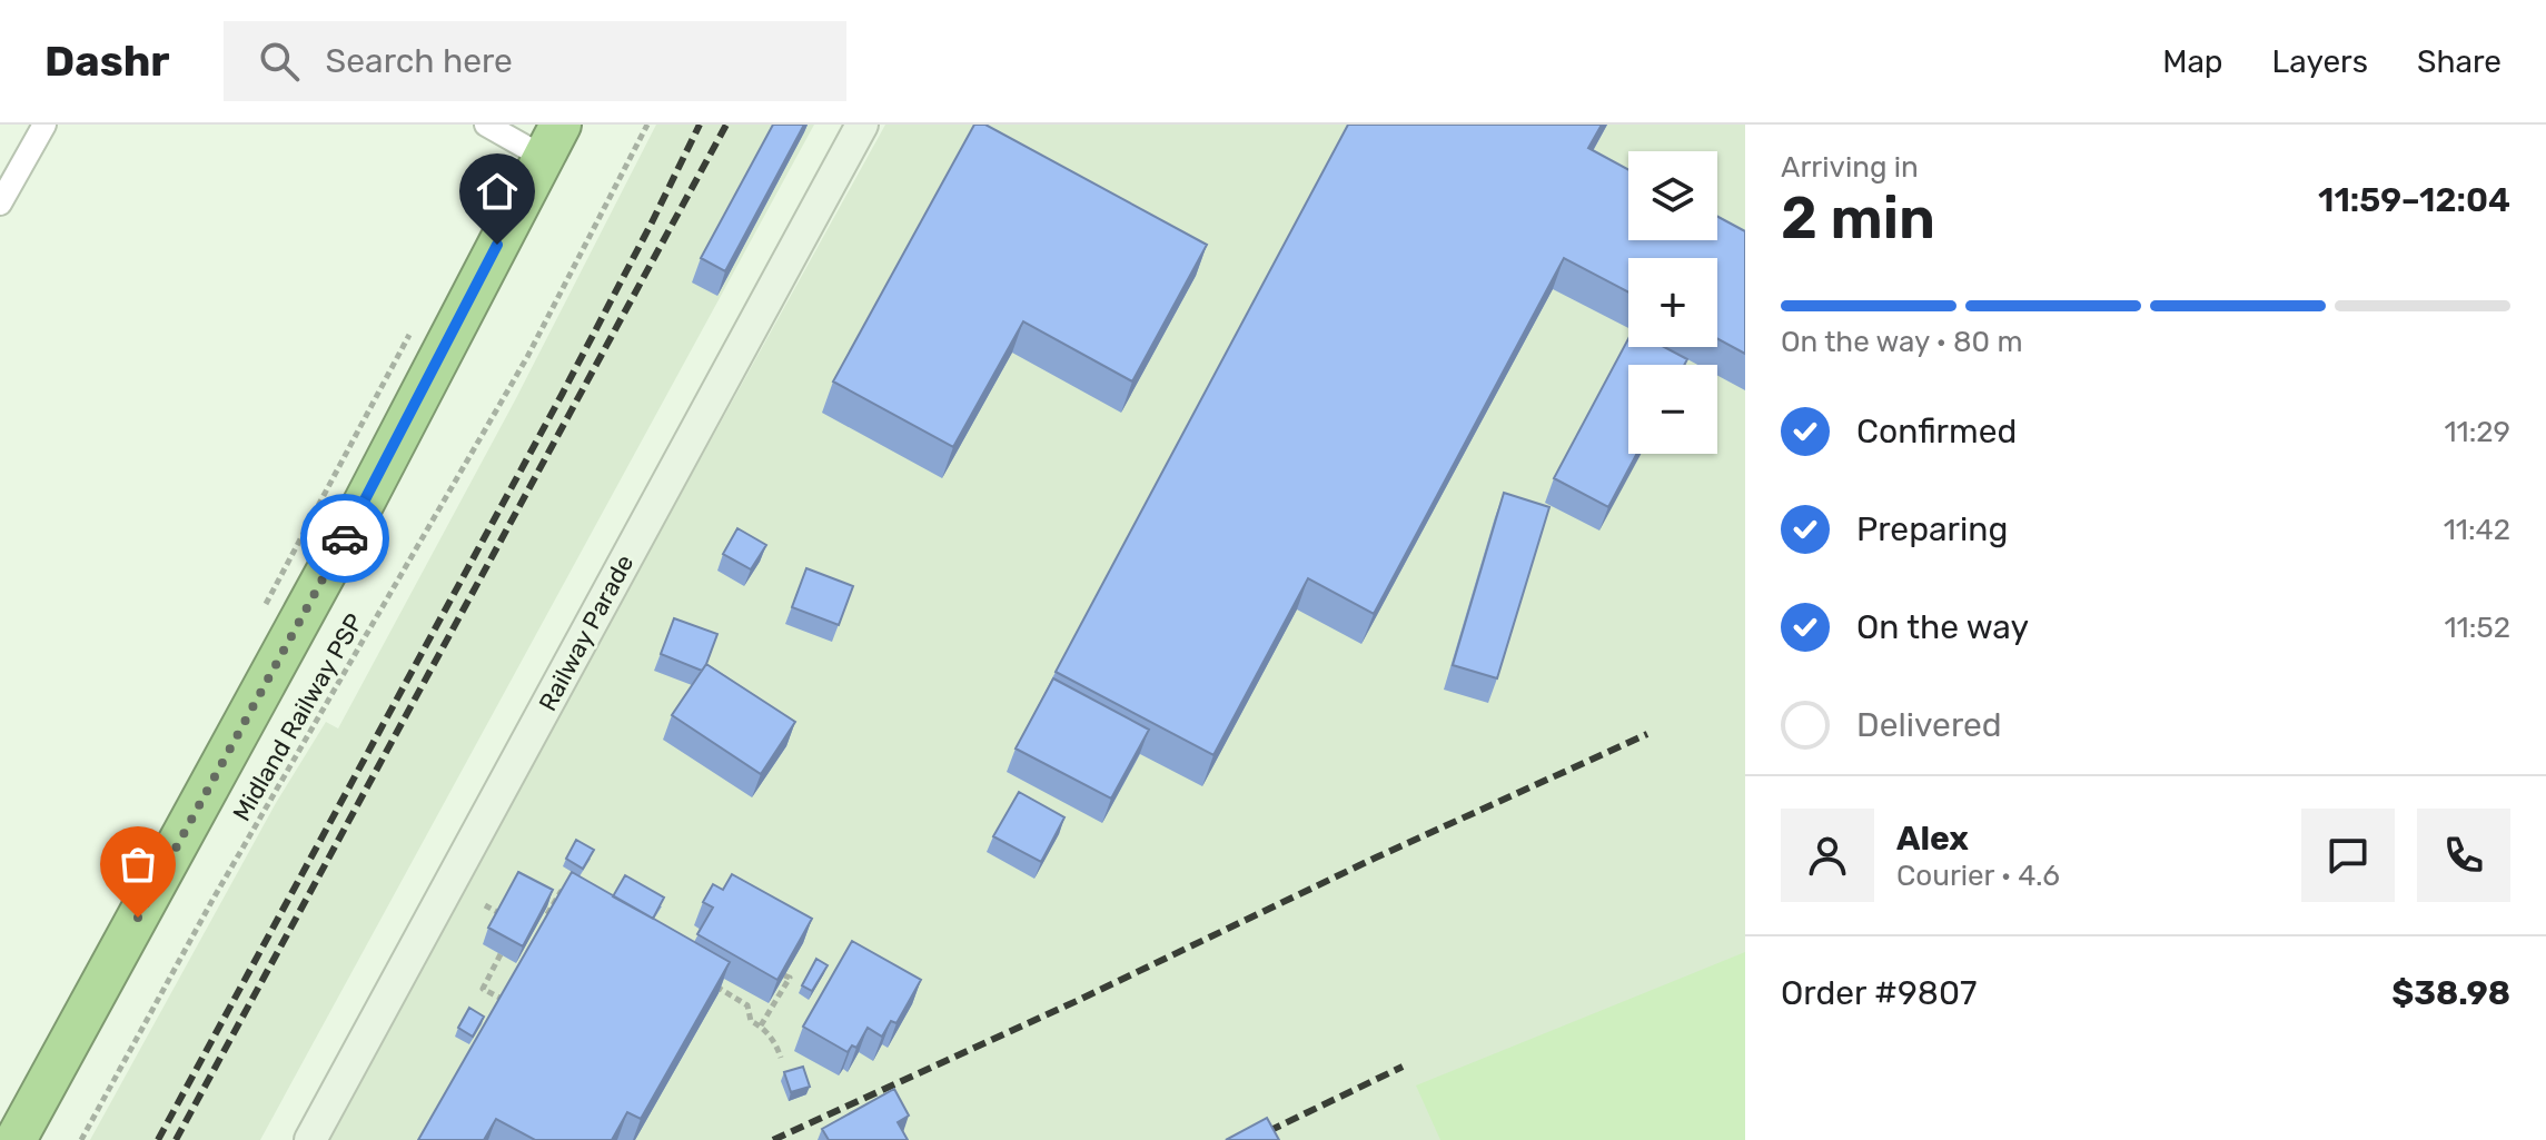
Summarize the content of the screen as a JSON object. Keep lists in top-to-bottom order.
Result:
{
  "streets": {
    "street": ["Railway Parade"],
    "path": ["Midland Railway PSP"]
  },
  "page": {
    "header": "Dashr",
    "search": "Search here",
    "nav": ["Map", "Layers", "Share"],
    "heading": ["2 min", "Arriving in", "11:59–12:04"],
    "panel": [
      "Alex",
      "Courier · 4.6",
      "Order #9807",
      "$38.98"
    ],
    "map_buttons": ["+", "−"],
    "bar": "On the way · 80 m",
    "list": [
      ["Confirmed", "11:29"],
      ["Preparing", "11:42"],
      ["On the way", "11:52"],
      "Delivered"
    ]
  }
}
